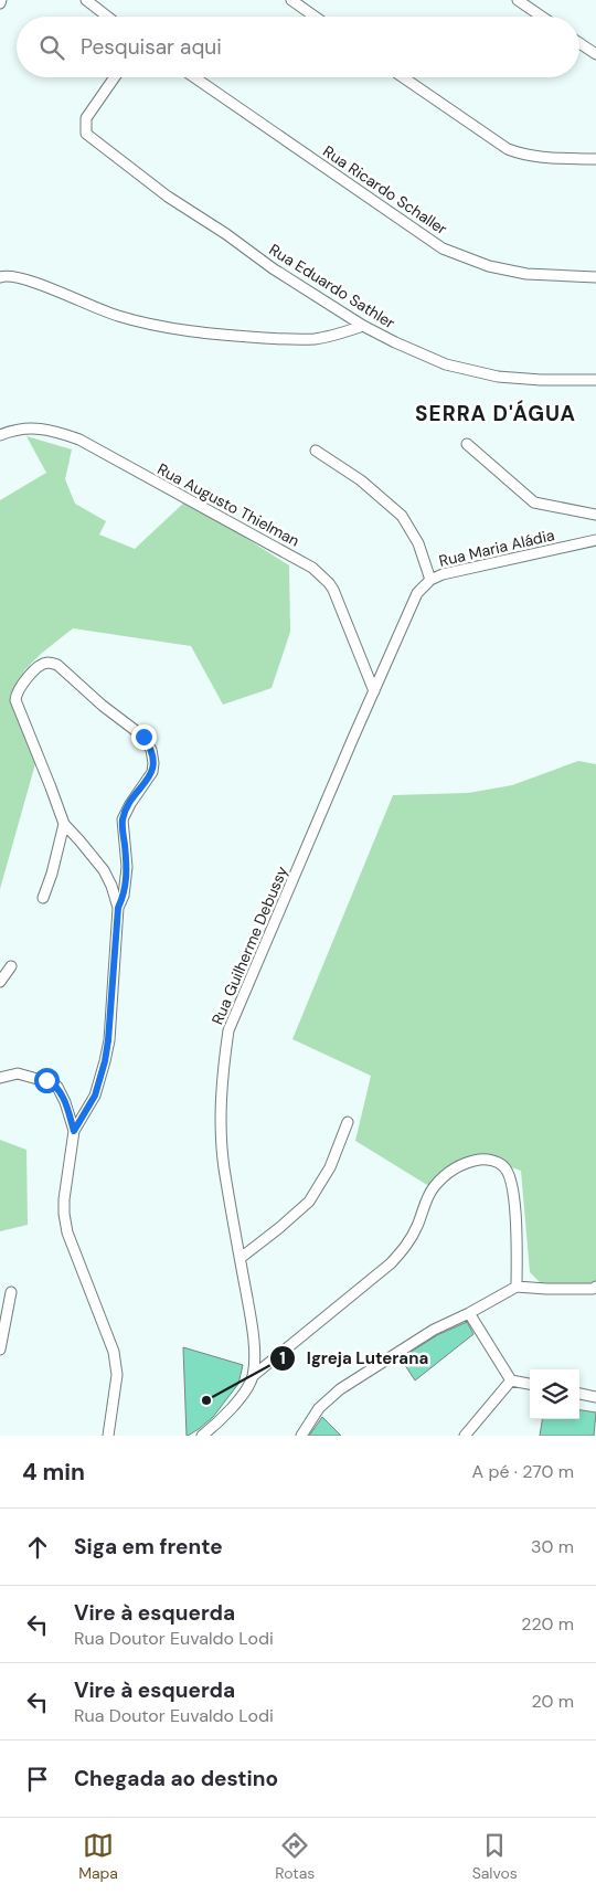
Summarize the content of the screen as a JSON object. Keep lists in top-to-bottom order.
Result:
{
  "streets": {
    "street": [
      "Rua Ricardo Schaller",
      "Rua Eduardo Sathler",
      "Rua Augusto Thielman",
      "Rua Maria Aládia",
      "Rua Guilherme Debussy"
    ]
  },
  "crossings": [
    ["Rua Augusto Thielman", "Rua Maria Aládia"],
    ["Rua Augusto Thielman", "Rua Guilherme Debussy"],
    ["Rua Maria Aládia", "Rua Guilherme Debussy"]
  ],
  "districts": ["SERRA D'ÁGUA"],
  "places": ["Igreja Luterana"],
  "page": {
    "search": "Pesquisar aqui",
    "heading": ["4 min", "A pé · 270 m"],
    "list": [
      ["Siga em frente", "30 m"],
      ["Vire à esquerda", "Rua Doutor Euvaldo Lodi", "220 m"],
      ["Vire à esquerda", "Rua Doutor Euvaldo Lodi", "20 m"],
      "Chegada ao destino"
    ],
    "nav": ["Mapa", "Rotas", "Salvos"]
  }
}
